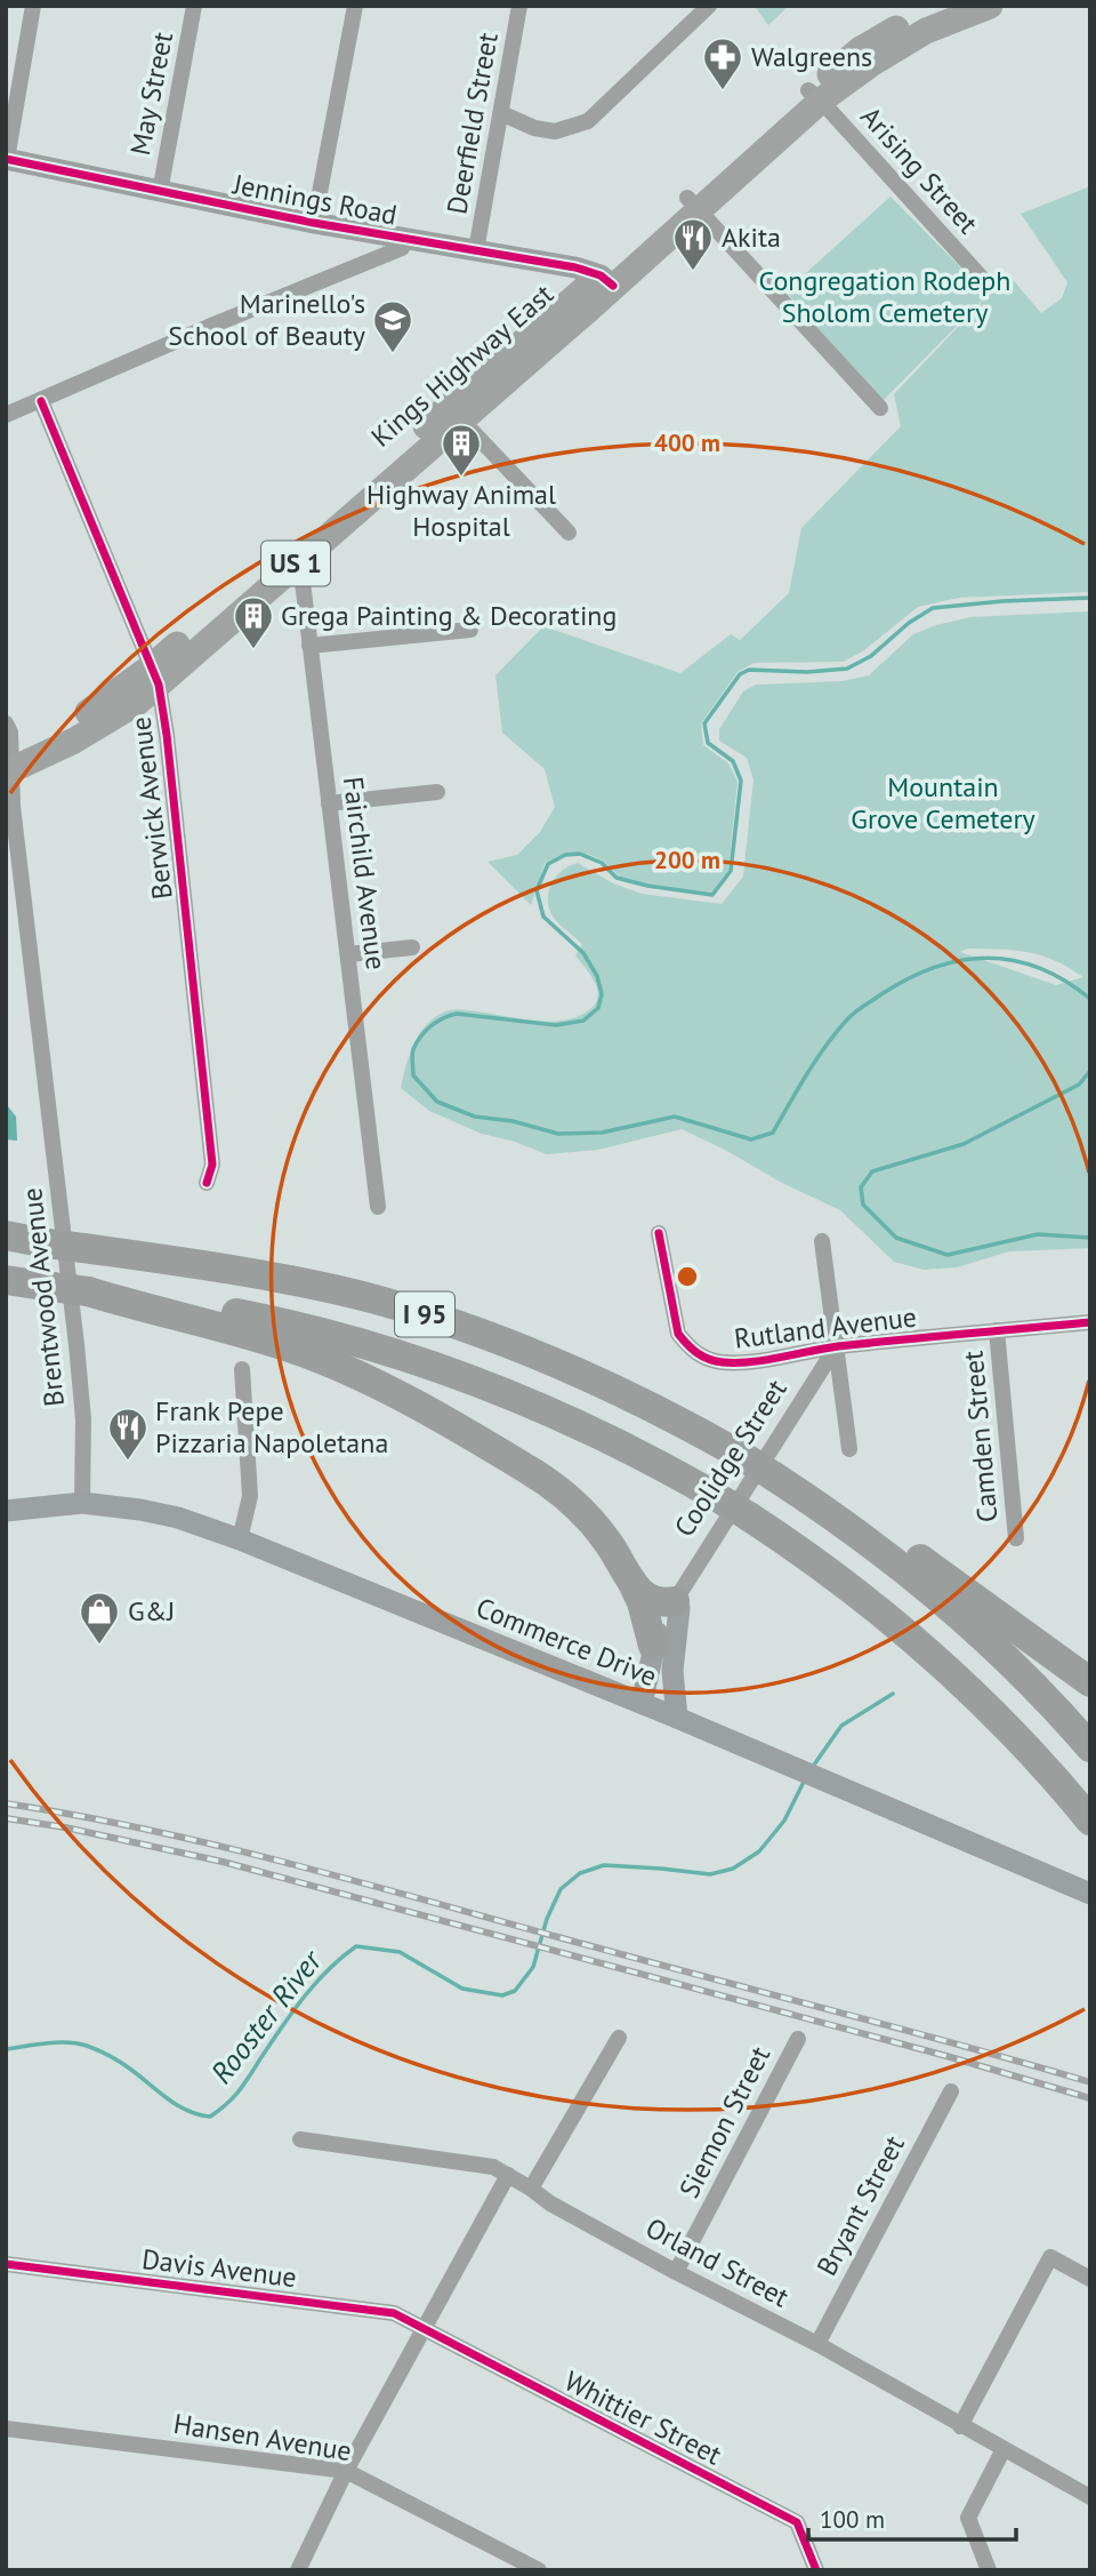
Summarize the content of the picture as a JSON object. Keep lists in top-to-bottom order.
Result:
{
  "streets": {
    "highway": ["I 95"],
    "main road": [
      "Jennings Road",
      "Kings Highway East",
      "US 1",
      "Coolidge Street",
      "Commerce Drive"
    ],
    "street": [
      "May Street",
      "Deerfield Street",
      "Arising Street",
      "Berwick Avenue",
      "Fairchild Avenue",
      "Brentwood Avenue",
      "Rutland Avenue",
      "Camden Street",
      "Siemon Street",
      "Bryant Street",
      "Orland Street",
      "Davis Avenue",
      "Whittier Street",
      "Hansen Avenue"
    ]
  },
  "crossings": [
    ["May Street", "Jennings Road"],
    ["Deerfield Street", "Jennings Road"],
    ["Arising Street", "Kings Highway East"],
    ["Jennings Road", "Kings Highway East"],
    ["Kings Highway East", "Berwick Avenue"],
    ["Kings Highway East", "Fairchild Avenue"],
    ["Kings Highway East", "Brentwood Avenue"],
    ["Brentwood Avenue", "Commerce Drive"],
    ["Rutland Avenue", "Camden Street"],
    ["Rutland Avenue", "Coolidge Street"],
    ["Coolidge Street", "Commerce Drive"],
    ["Siemon Street", "Orland Street"],
    ["Bryant Street", "Orland Street"],
    ["Davis Avenue", "Whittier Street"]
  ],
  "water": ["Rooster River"],
  "parks": ["Congregation Rodeph Sholom Cemetery", "Mountain Grove Cemetery"],
  "places": {
    "pharmacy": ["Walgreens"],
    "restaurant": ["Akita", "Frank Pepe Pizzaria Napoletana"],
    "school or university": ["Marinello's School of Beauty"],
    "building": ["Highway Animal Hospital", "Grega Painting & Decorating"],
    "shop": ["G&J"]
  },
  "scale_bar": "100 m",
  "rings": ["400 m", "200 m"]
}
